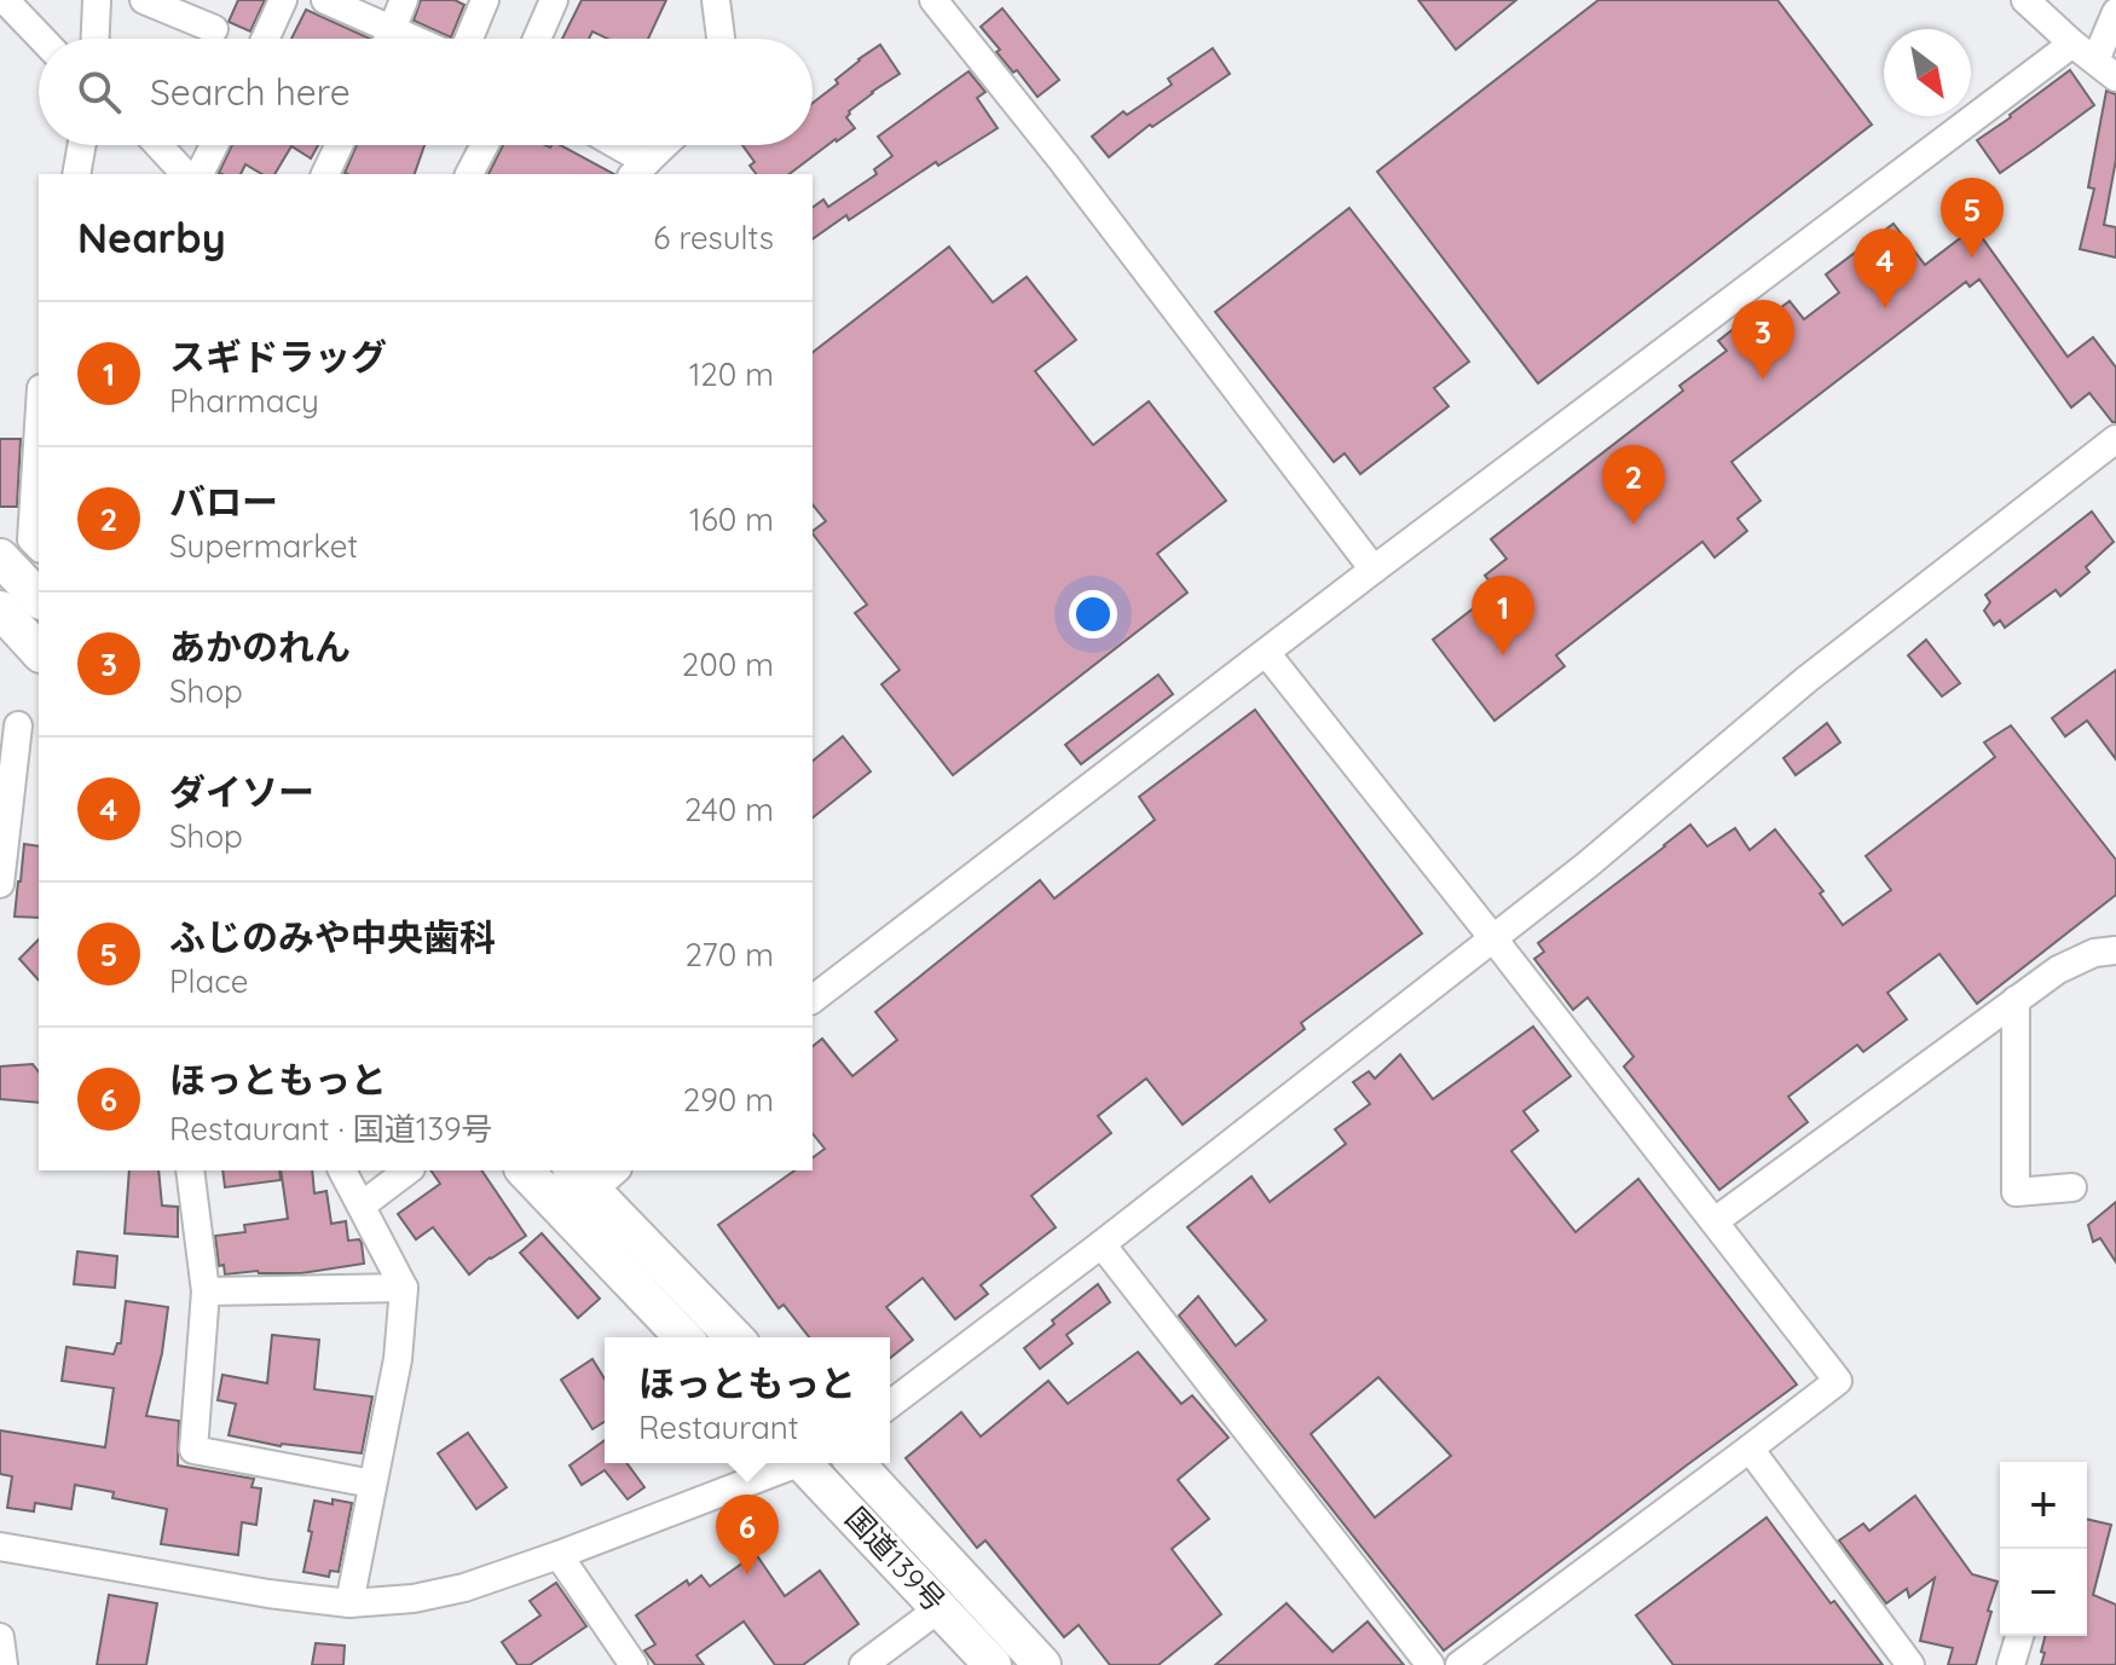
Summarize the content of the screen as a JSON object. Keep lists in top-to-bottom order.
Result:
{
  "streets": {
    "highway": ["国道139号"]
  },
  "north": "bottom right",
  "page": {
    "search": "Search here",
    "heading": ["Nearby", "6 results"],
    "pins": [
      "5",
      "4",
      "3",
      "2",
      "1",
      "6"
    ],
    "list": [
      {
        "mark": "1",
        "name": "スギドラッグ",
        "note": "Pharmacy",
        "value": "120 m"
      },
      {
        "mark": "2",
        "name": "バロー",
        "note": "Supermarket",
        "value": "160 m"
      },
      {
        "mark": "3",
        "name": "あかのれん",
        "note": "Shop",
        "value": "200 m"
      },
      {
        "mark": "4",
        "name": "ダイソー",
        "note": "Shop",
        "value": "240 m"
      },
      {
        "mark": "5",
        "name": "ふじのみや中央歯科",
        "note": "Place",
        "value": "270 m"
      },
      {
        "mark": "6",
        "name": "ほっともっと",
        "note": "Restaurant · 国道139号",
        "value": "290 m"
      }
    ],
    "popup": ["ほっともっと", "Restaurant"],
    "map_buttons": ["+", "−"]
  }
}
